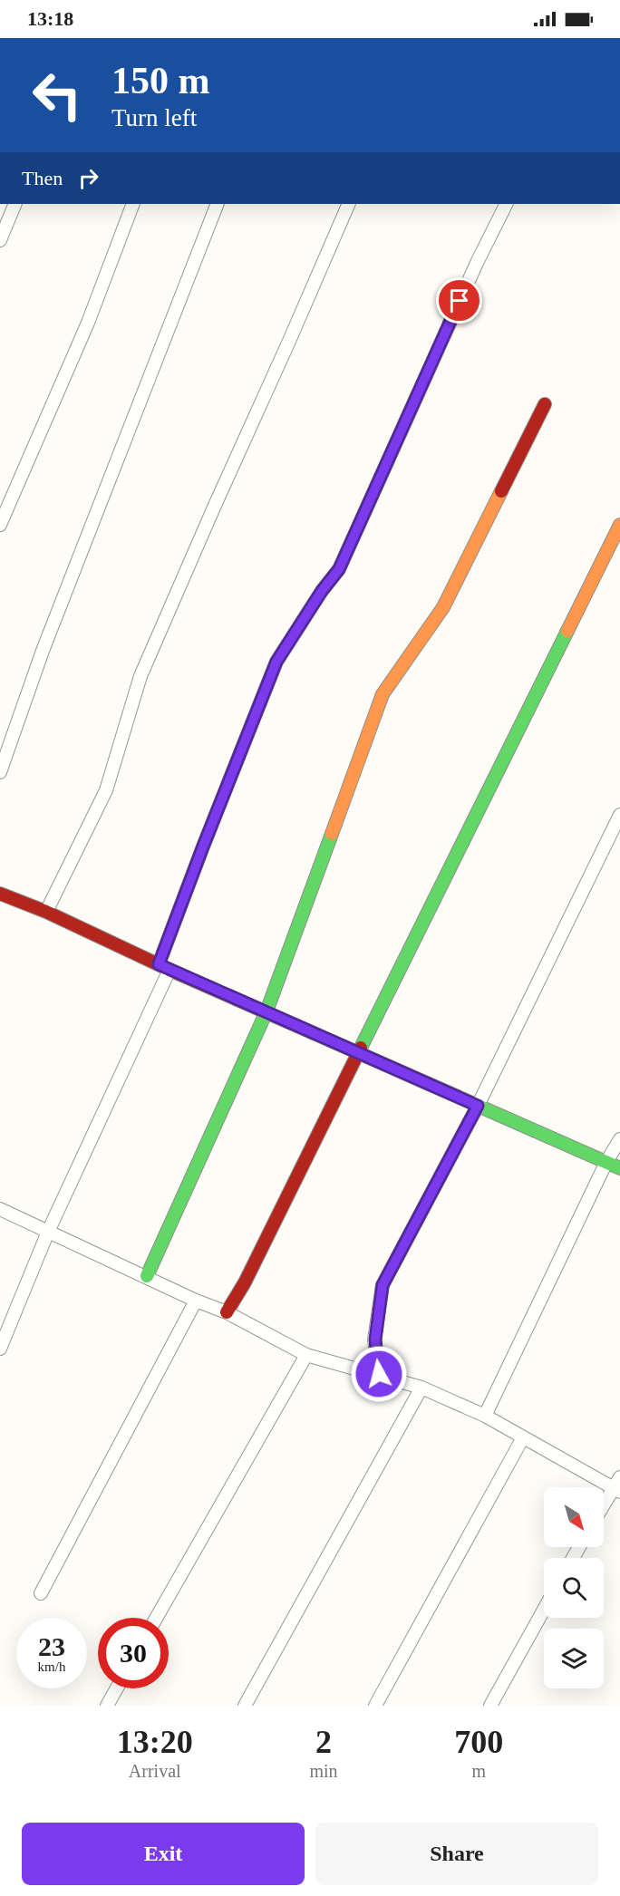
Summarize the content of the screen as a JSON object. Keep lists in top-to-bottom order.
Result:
{
  "north": "bottom right",
  "page": {
    "status": "13:18",
    "turn": ["150 m", "Turn left"],
    "then": "Then",
    "speed": "23 km/h",
    "limit": "30",
    "eta": [
      "13:20",
      "Arrival",
      "2",
      "min",
      "700",
      "m"
    ],
    "buttons": ["Exit", "Share"]
  }
}
